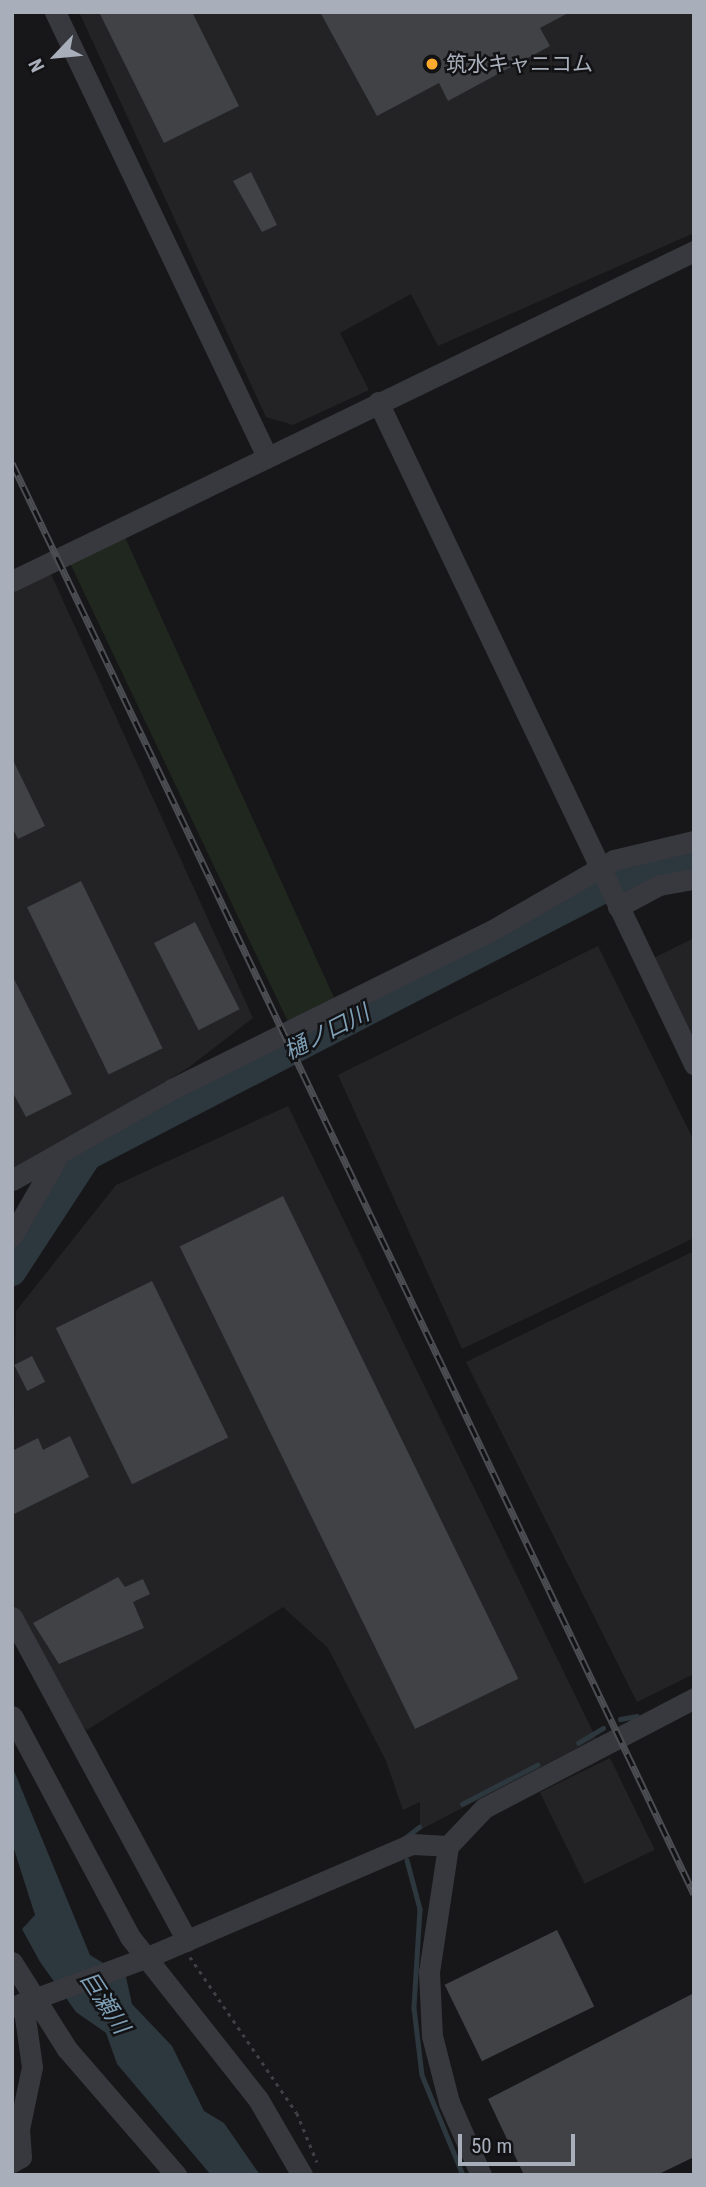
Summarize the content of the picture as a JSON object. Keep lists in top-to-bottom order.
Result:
{
  "water": ["樋ノ口川", "巨瀬川"],
  "places": ["筑水キャニコム"],
  "scale_bar": "50 m",
  "north": "bottom left"
}
